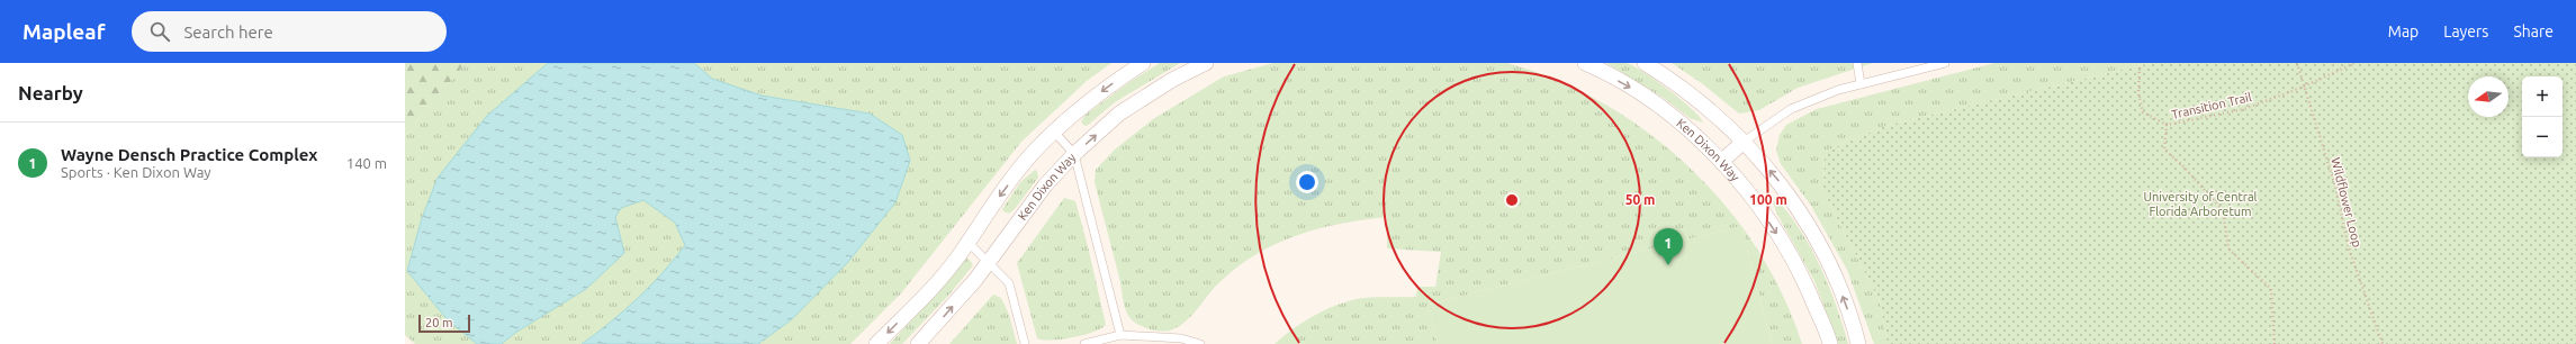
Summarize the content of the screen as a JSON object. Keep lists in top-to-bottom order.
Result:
{
  "streets": {
    "street": ["Ken Dixon Way"],
    "path": ["Transition Trail", "Wildflower Loop"]
  },
  "crossings": [
    ["Transition Trail", "Wildflower Loop"]
  ],
  "parks": ["University of Central Florida Arboretum"],
  "scale_bar": "20 m",
  "north": "left",
  "page": {
    "header": "Mapleaf",
    "search": "Search here",
    "nav": ["Map", "Layers", "Share"],
    "heading": "Nearby",
    "map_buttons": ["+", "−"],
    "list": [
      {
        "mark": "1",
        "name": "Wayne Densch Practice Complex",
        "note": "Sports · Ken Dixon Way",
        "value": "140 m"
      }
    ],
    "pins": "1",
    "scale": "20 m"
  },
  "rings": ["50 m", "100 m"]
}
